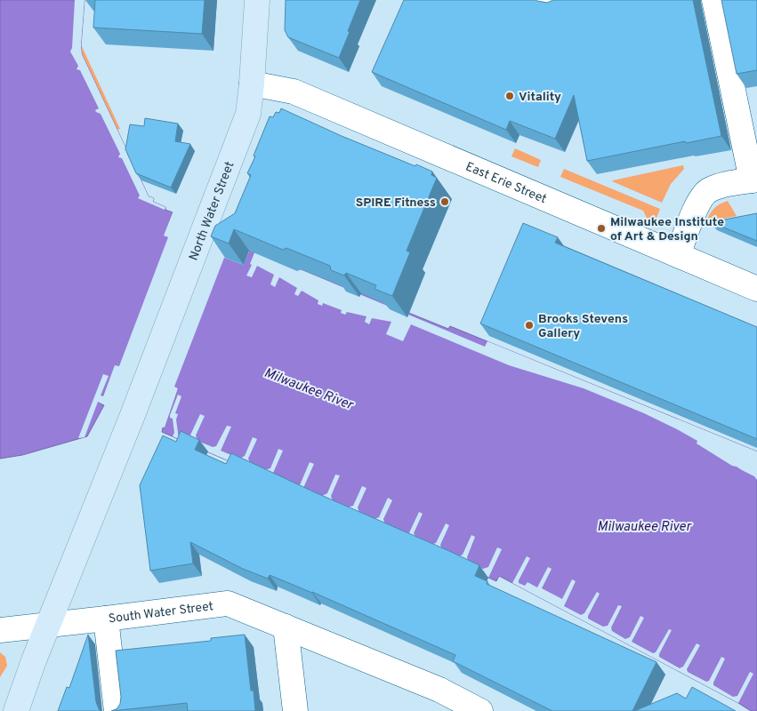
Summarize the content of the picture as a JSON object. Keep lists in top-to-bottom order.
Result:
{
  "streets": {
    "main road": ["North Water Street"],
    "street": ["East Erie Street", "South Water Street"]
  },
  "crossings": [
    ["East Erie Street", "North Water Street"],
    ["North Water Street", "South Water Street"]
  ],
  "water": ["Milwaukee River"],
  "places": [
    "Vitality",
    "SPIRE Fitness",
    "Milwaukee Institute of Art & Design",
    "Brooks Stevens Gallery"
  ]
}
